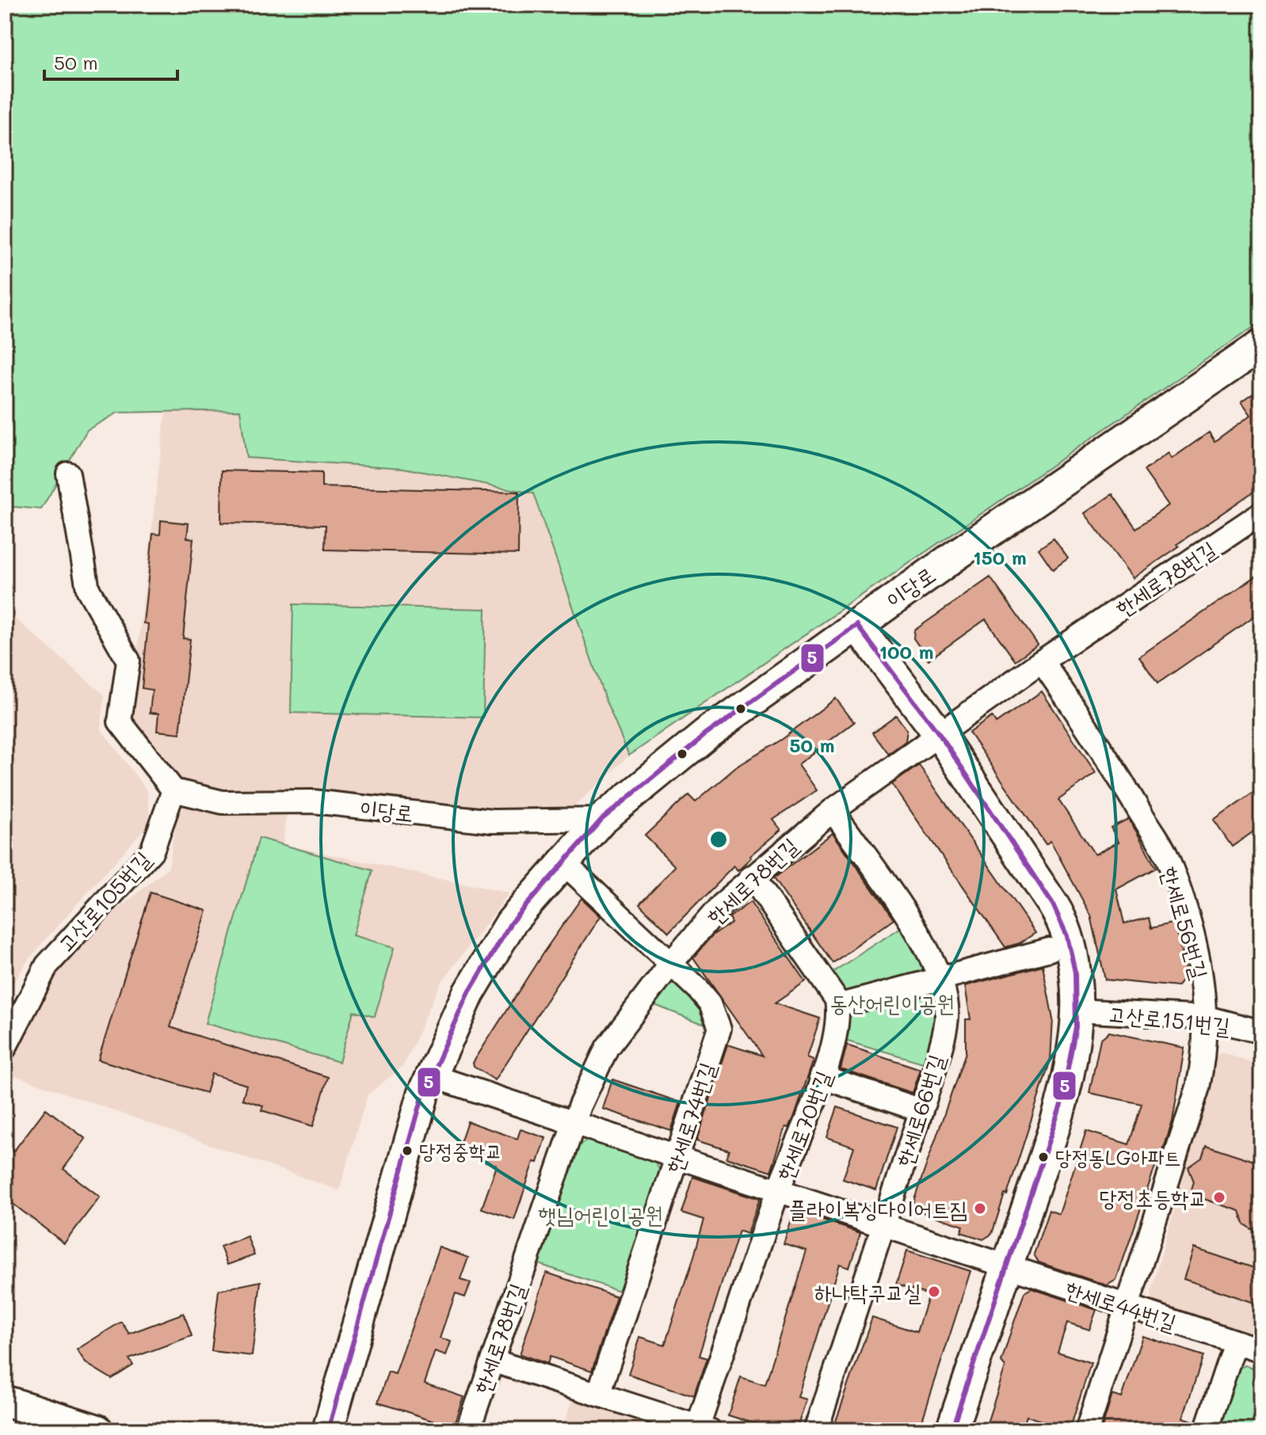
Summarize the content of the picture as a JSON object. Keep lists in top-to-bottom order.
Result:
{
  "streets": {
    "street": [
      "한세로78번길",
      "이당로",
      "고산로105번길",
      "한세로56번길",
      "고산로151번길",
      "한세로66번길",
      "한세로74번길",
      "한세로70번길",
      "한세로44번길"
    ]
  },
  "crossings": [
    ["한세로78번길", "한세로56번길"],
    ["한세로78번길", "고산로151번길"],
    ["한세로78번길", "한세로66번길"],
    ["한세로78번길", "한세로74번길"],
    ["한세로78번길", "한세로44번길"],
    ["이당로", "고산로105번길"],
    ["이당로", "고산로151번길"],
    ["이당로", "한세로74번길"],
    ["이당로", "한세로44번길"],
    ["한세로56번길", "고산로151번길"],
    ["한세로56번길", "한세로44번길"],
    ["고산로151번길", "한세로44번길"],
    ["한세로66번길", "한세로44번길"],
    ["한세로74번길", "한세로44번길"],
    ["한세로70번길", "한세로44번길"]
  ],
  "parks": ["동산어린이공원", "햇님어린이공원"],
  "places": [
    "당정중학교",
    "당정동LG아파트",
    "당정초등학교",
    "플라이복싱다이어트짐",
    "하나탁구교실"
  ],
  "lines": ["transit line 5"],
  "scale_bar": "50 m",
  "rings": ["150 m", "100 m", "50 m"]
}
